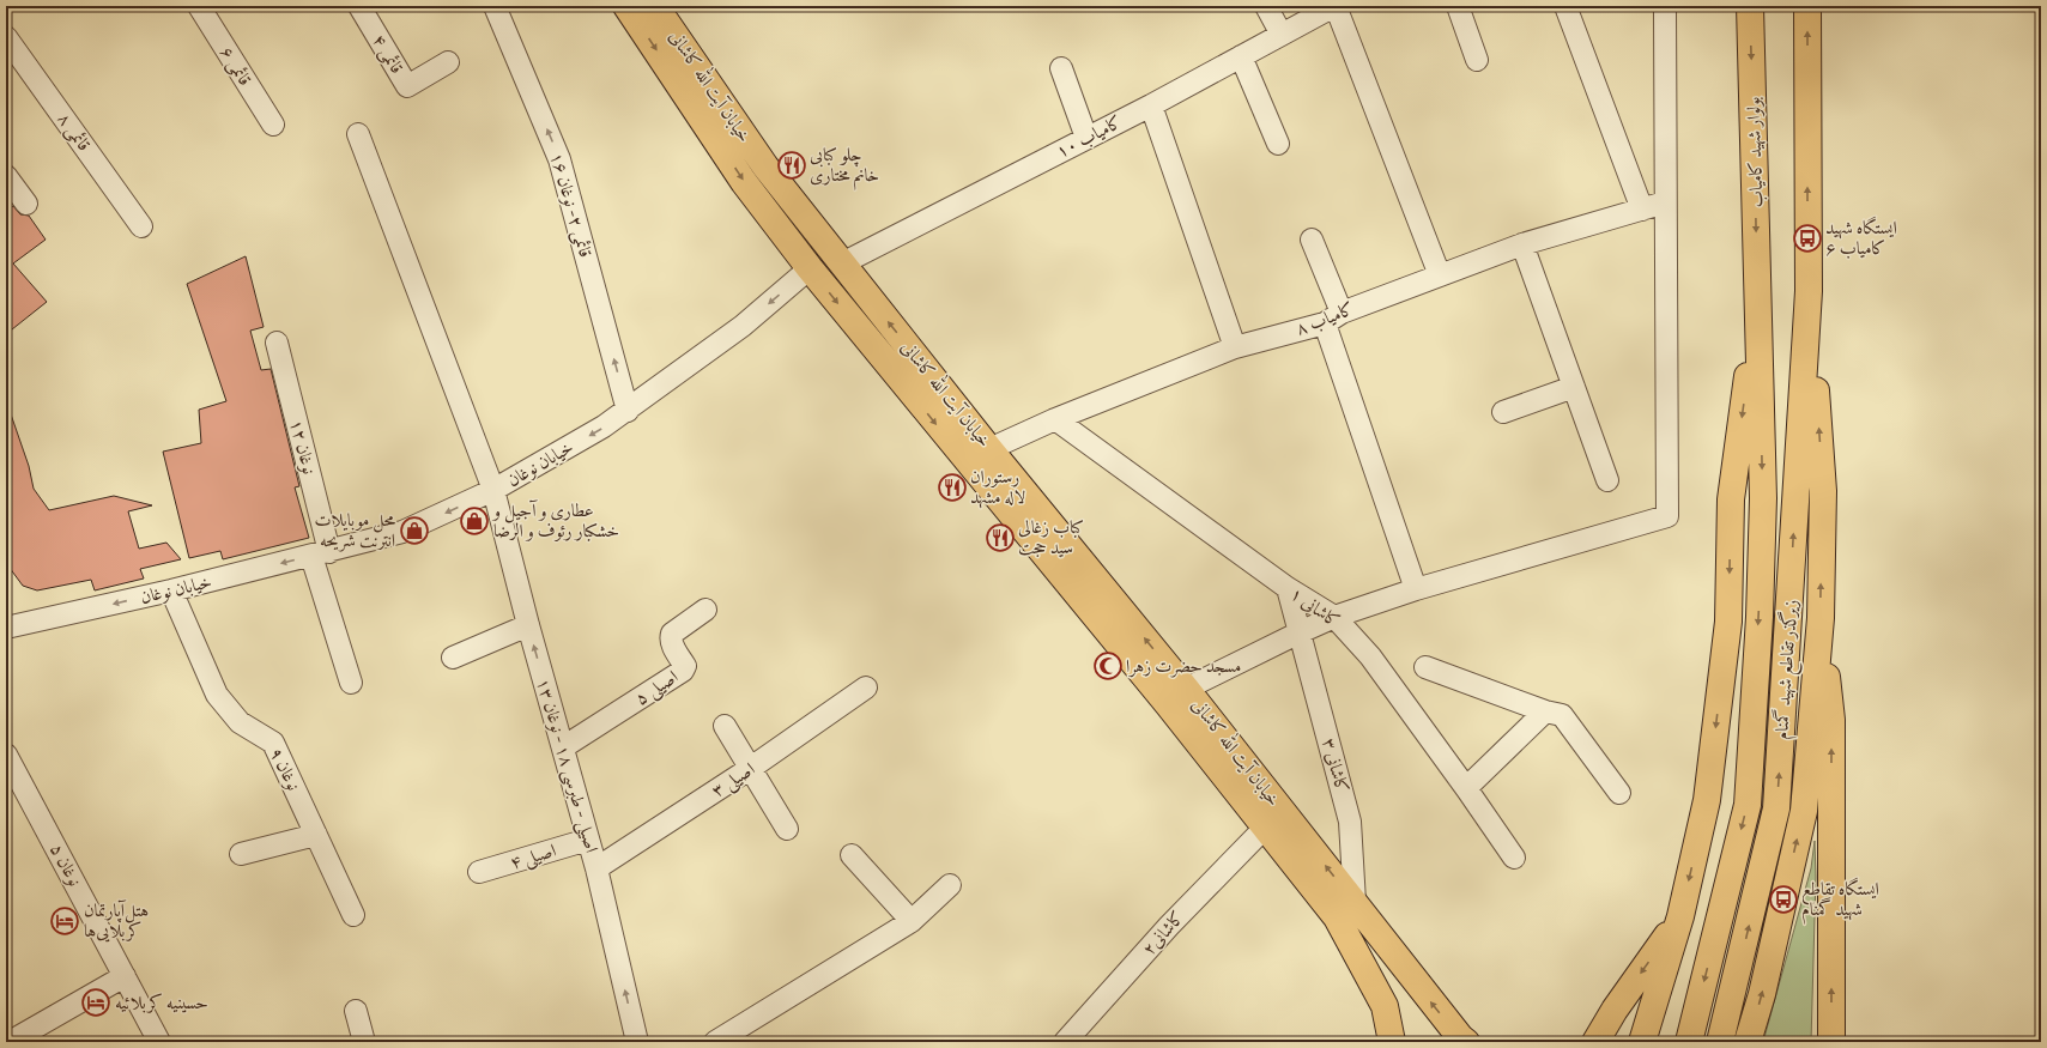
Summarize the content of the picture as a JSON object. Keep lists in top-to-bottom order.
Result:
{
  "streets": {
    "main road": ["خیابان آیت الله کاشانی", "بولوار شهید کامیاب", "زیرگذر تقاطع شهید گمنام"],
    "street": [
      "قائمی ۴",
      "قائمی ۶",
      "قائمی ۸",
      "کامیاب ۱۰",
      "قائمی ۲- نوغان ۱۶",
      "کامیاب ۸",
      "نوغان ۱۲",
      "خیابان نوغان",
      "کاشانی ۱",
      "اصیلی ۵",
      "اصیلی - طبرسی ۱۸ - نوغان ۱۳",
      "کاشانی ۳",
      "نوغان ۹",
      "اصیلی ۳",
      "اصیلی ۴",
      "نوغان ۵",
      "کاشانی۲"
    ]
  },
  "crossings": [
    ["خیابان آیت الله کاشانی", "کامیاب ۱۰"],
    ["خیابان آیت الله کاشانی", "کامیاب ۸"],
    ["خیابان آیت الله کاشانی", "خیابان نوغان"],
    ["خیابان آیت الله کاشانی", "کاشانی ۳"],
    ["خیابان آیت الله کاشانی", "کاشانی۲"],
    ["بولوار شهید کامیاب", "زیرگذر تقاطع شهید گمنام"],
    ["قائمی ۲- نوغان ۱۶", "خیابان نوغان"],
    ["کامیاب ۸", "کاشانی ۱"],
    ["نوغان ۱۲", "خیابان نوغان"],
    ["خیابان نوغان", "اصیلی - طبرسی ۱۸ - نوغان ۱۳"],
    ["خیابان نوغان", "نوغان ۹"],
    ["کاشانی ۱", "کاشانی ۳"],
    ["اصیلی ۵", "اصیلی - طبرسی ۱۸ - نوغان ۱۳"],
    ["اصیلی - طبرسی ۱۸ - نوغان ۱۳", "اصیلی ۳"],
    ["اصیلی - طبرسی ۱۸ - نوغان ۱۳", "اصیلی ۴"]
  ],
  "one_way": ["قائمی ۲- نوغان ۱۶", "خیابان نوغان"],
  "places": {
    "restaurant": ["چلو کبابی خانم مختاری", "رستوران لاله مشهد", "کباب زغالی سید حجت"],
    "bus stop": ["ایستگاه شهید کامیاب ۶", "ایستگاه تقاطع شهید گمنام"],
    "shop": ["عطاری و آجیل و خشکبار رئوف و الرضا", "محل موبايلات انترنت شريحه"],
    "mosque": ["مسجد حضرت زهرا"],
    "hotel": ["هتل‌آپارتمان کربلایی‌ها", "حسینیه کربلائیه"]
  }
}
